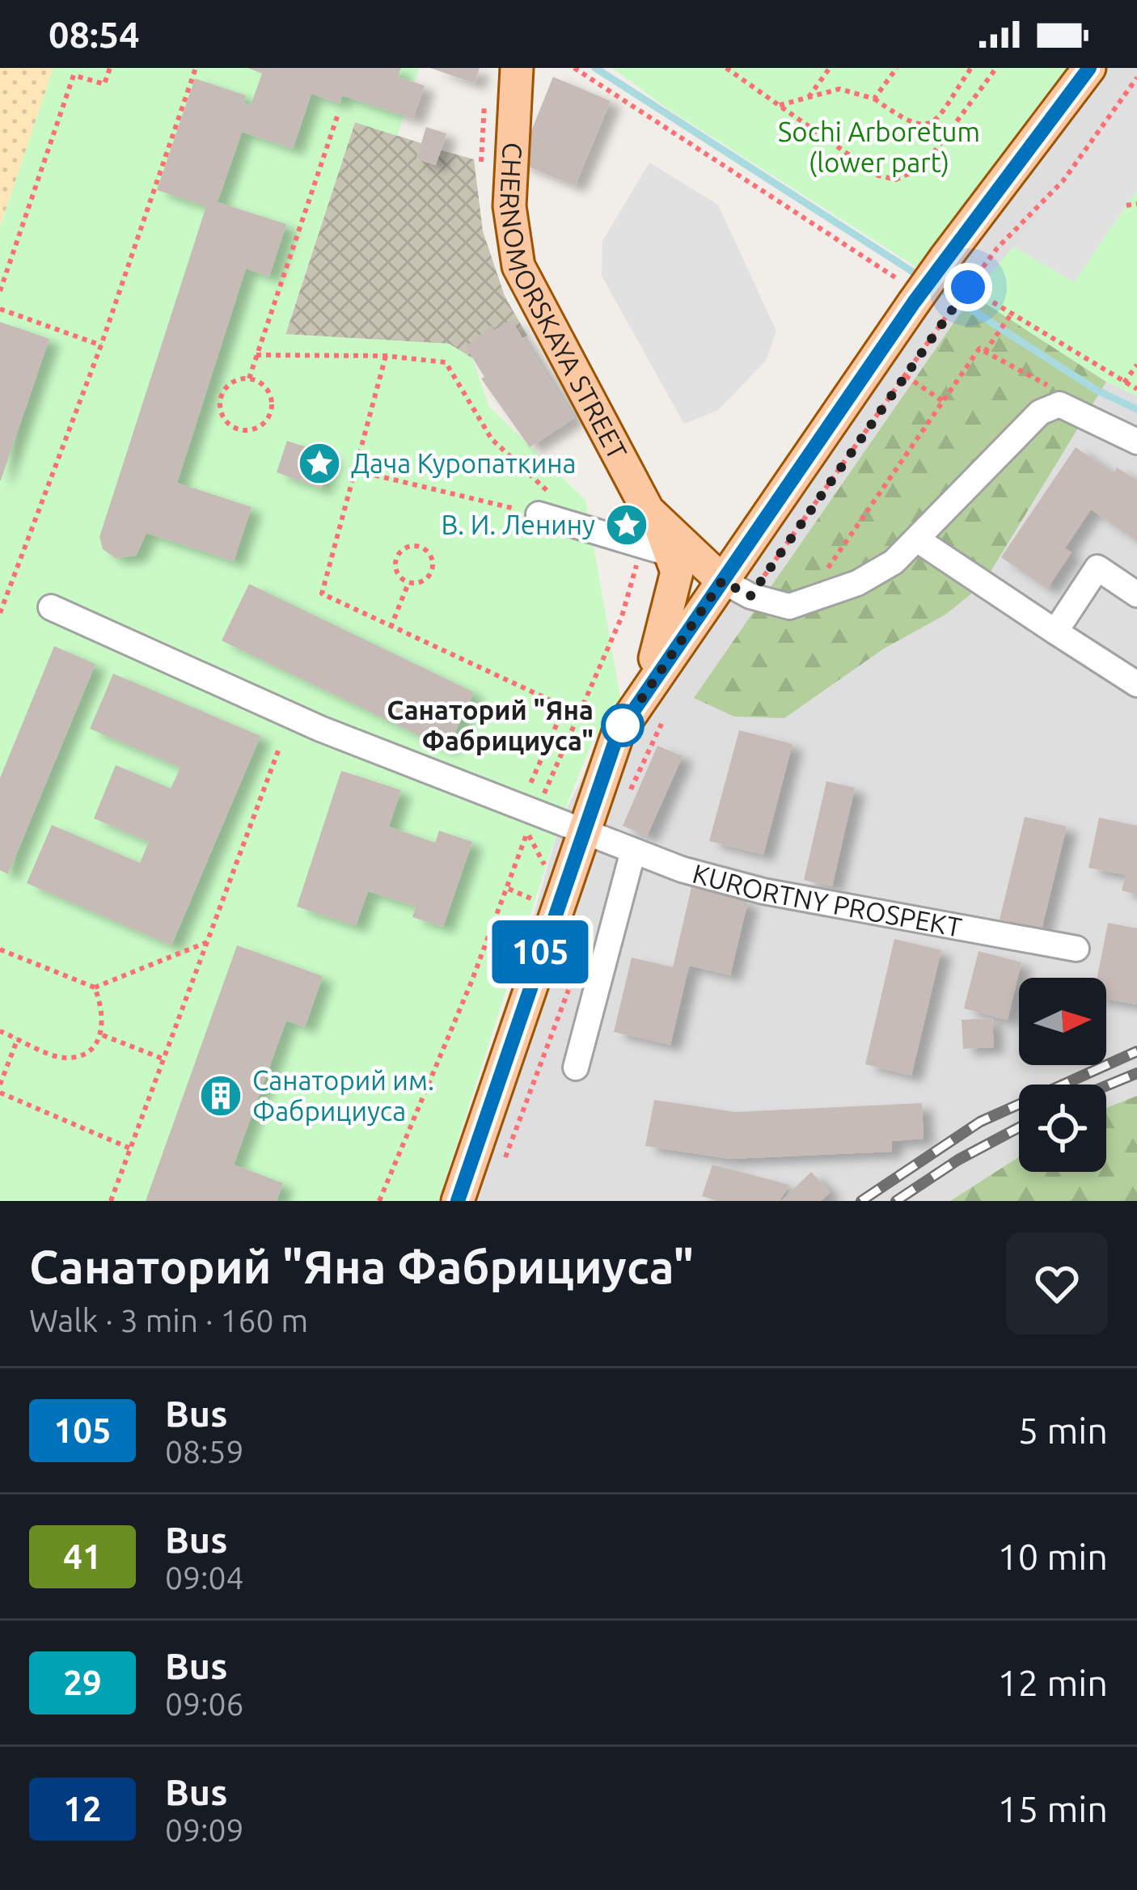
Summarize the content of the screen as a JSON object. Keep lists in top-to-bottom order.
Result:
{
  "streets": {
    "main road": ["CHERNOMORSKAYA STREET"],
    "street": ["KURORTNY PROSPEKT"]
  },
  "parks": ["Sochi Arboretum (lower part)"],
  "places": {
    "place": ["Дача Куропаткина", "В. И. Ленину"],
    "other": ["Санаторий \"Яна Фабрициуса\""],
    "building": ["Санаторий им. Фабрициуса"]
  },
  "lines": ["bus line 105"],
  "north": "right",
  "page": {
    "status": "08:54",
    "on_map": "105",
    "heading": ["Санаторий \"Яна Фабрициуса\"", "Walk · 3 min · 160 m"],
    "list": [
      {
        "mark": "105",
        "name": "Bus",
        "note": "08:59",
        "value": "5 min"
      },
      {
        "mark": "41",
        "name": "Bus",
        "note": "09:04",
        "value": "10 min"
      },
      {
        "mark": "29",
        "name": "Bus",
        "note": "09:06",
        "value": "12 min"
      },
      {
        "mark": "12",
        "name": "Bus",
        "note": "09:09",
        "value": "15 min"
      }
    ]
  }
}
